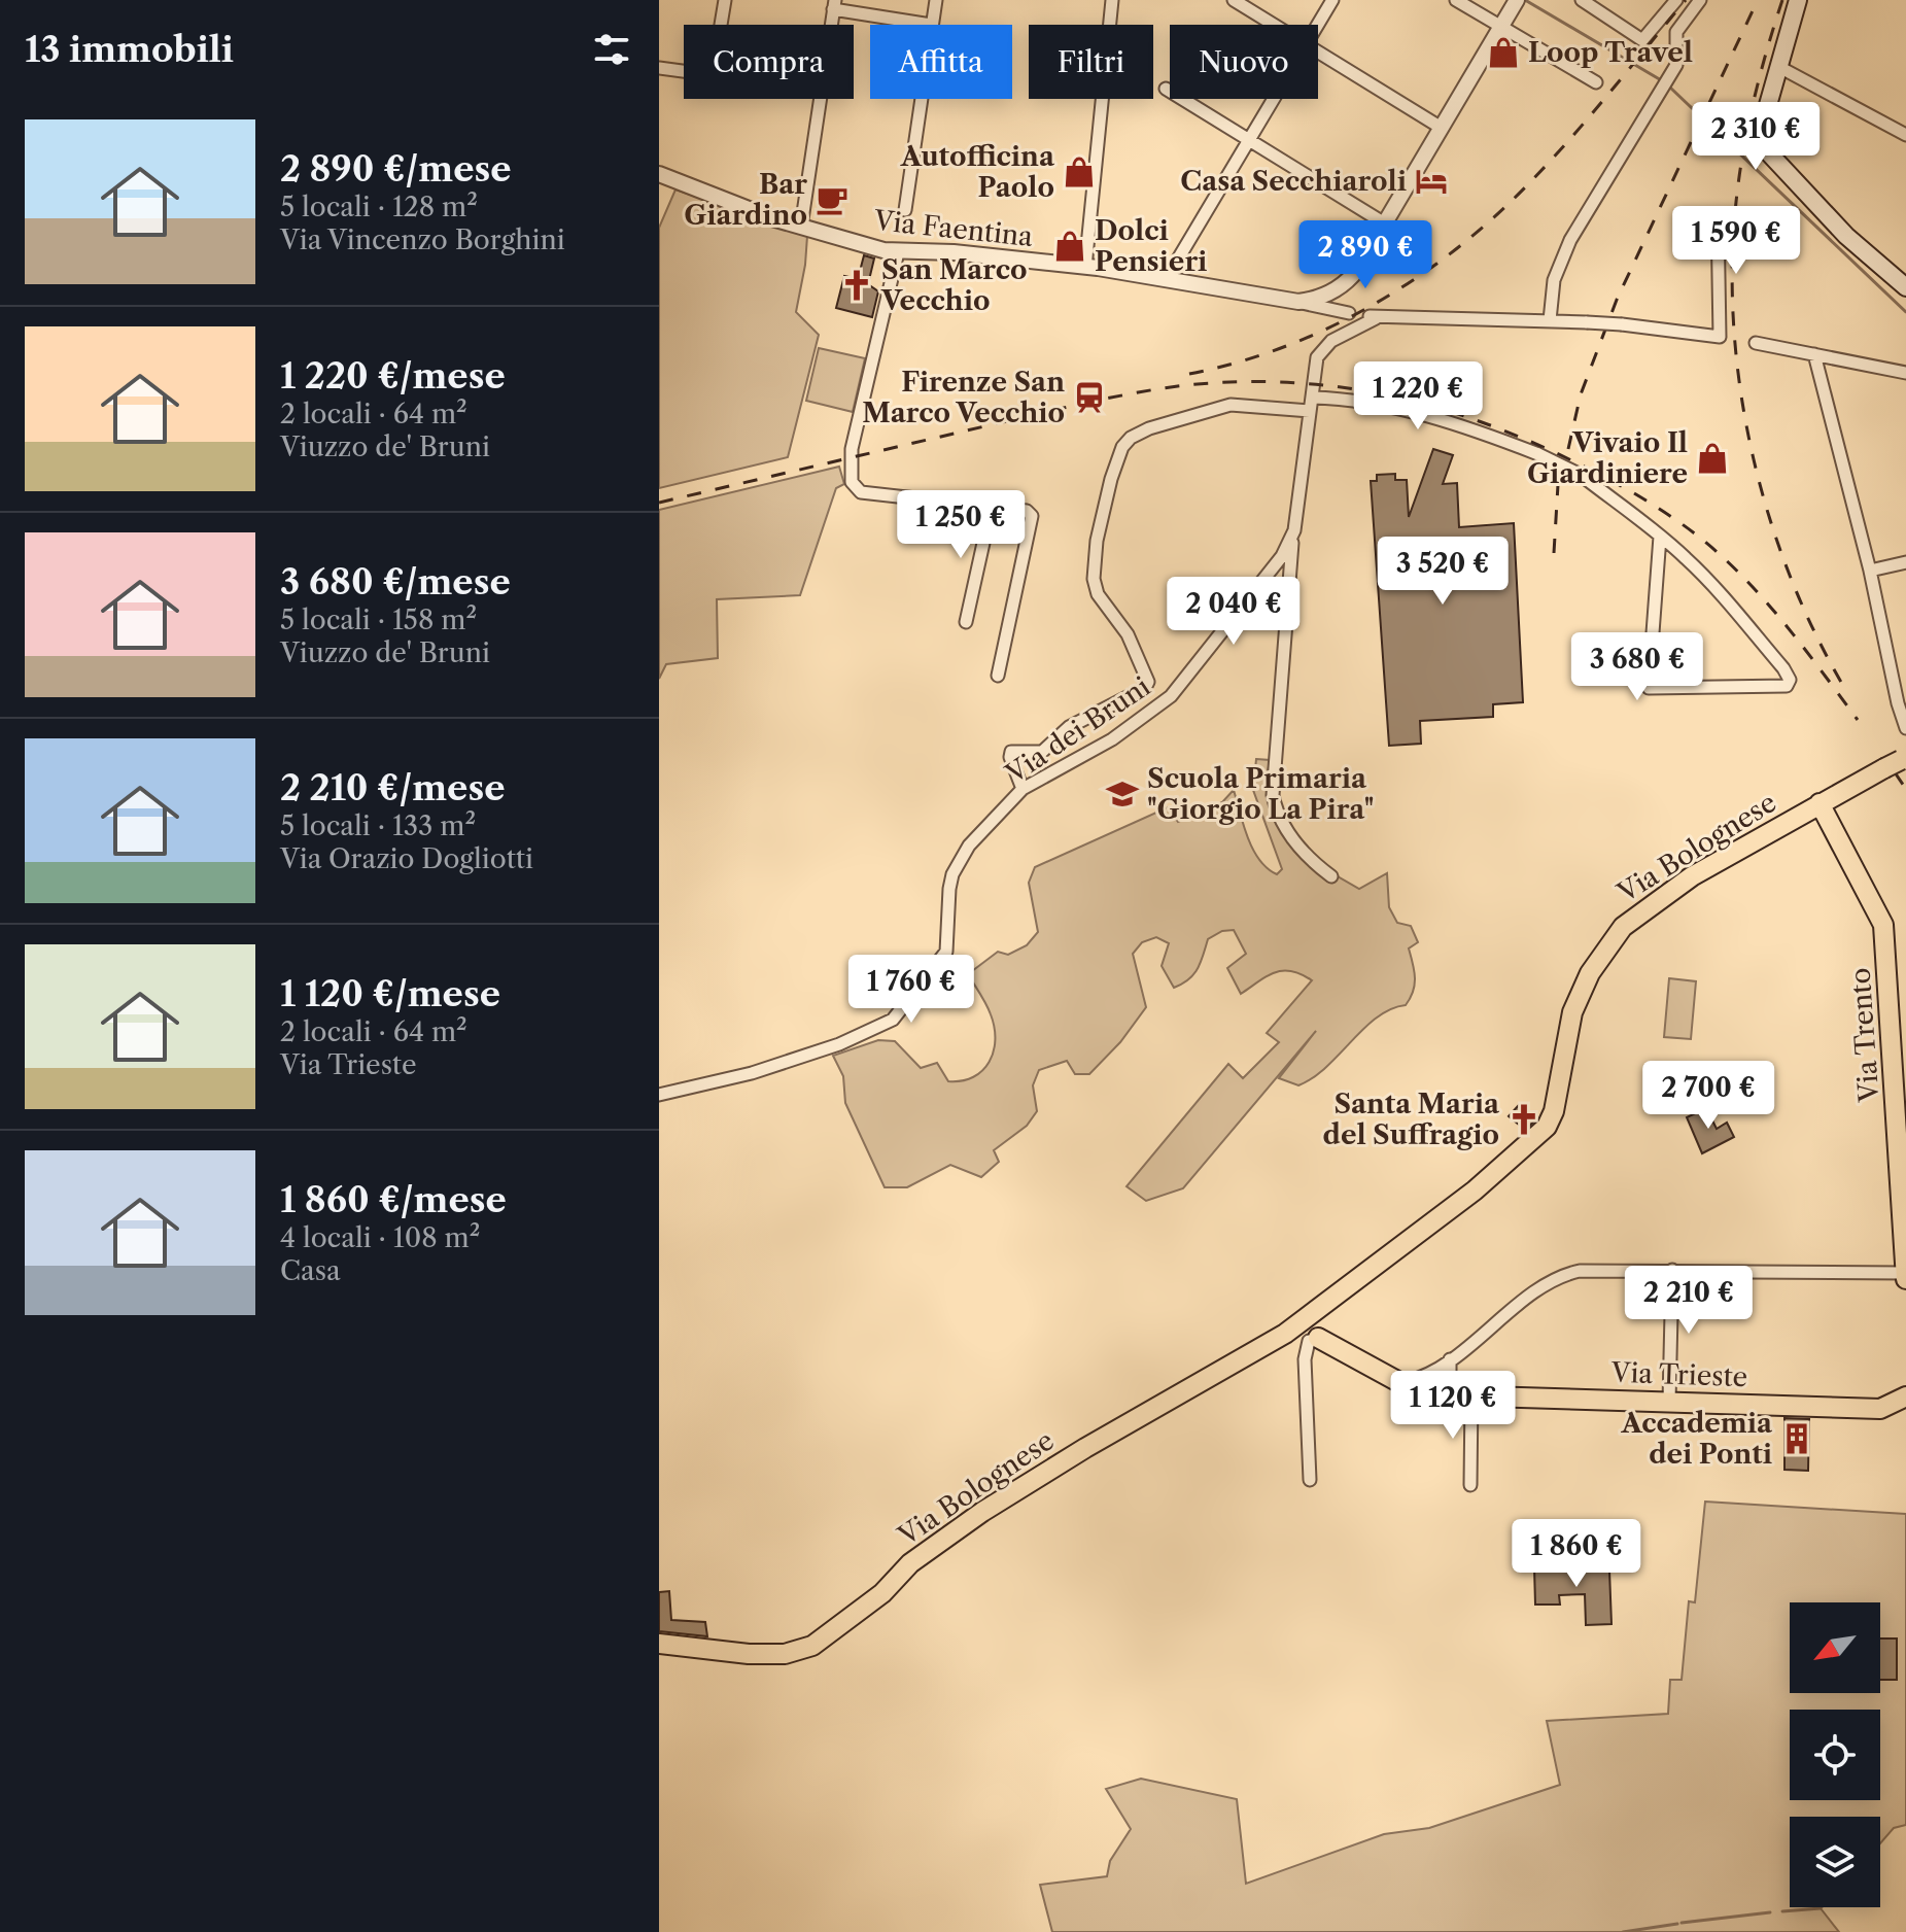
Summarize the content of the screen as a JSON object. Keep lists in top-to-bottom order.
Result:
{
  "streets": {
    "main road": ["Via Bolognese", "Via Trento", "Via Trieste"],
    "street": ["Via Faentina", "Via dei Bruni"]
  },
  "crossings": [
    ["Via Bolognese", "Via Trento"],
    ["Via Bolognese", "Via Trieste"]
  ],
  "places": {
    "shop": [
      "Loop Travel",
      "Autofficina Paolo",
      "Dolci Pensieri",
      "Vivaio Il Giardiniere"
    ],
    "hotel": ["Casa Secchiaroli"],
    "cafe": ["Bar Giardino"],
    "church": ["San Marco Vecchio", "Santa Maria del Suffragio"],
    "station": ["Firenze San Marco Vecchio"],
    "school or university": ["Scuola Primaria \"Giorgio La Pira\""],
    "building": ["Accademia dei Ponti"]
  },
  "north": "bottom left",
  "page": {
    "heading": "13 immobili",
    "chip": [
      "Compra",
      "Affitta",
      "Filtri",
      "Nuovo"
    ],
    "list": [
      {
        "name": "2 890 €/mese",
        "note": "5 locali · 128 m² · Via Vincenzo Borghini"
      },
      {
        "name": "1 220 €/mese",
        "note": "2 locali · 64 m² · Viuzzo de' Bruni"
      },
      {
        "name": "3 680 €/mese",
        "note": "5 locali · 158 m² · Viuzzo de' Bruni"
      },
      {
        "name": "2 210 €/mese",
        "note": "5 locali · 133 m² · Via Orazio Dogliotti"
      },
      {
        "name": "1 120 €/mese",
        "note": "2 locali · 64 m² · Via Trieste"
      },
      {
        "name": "1 860 €/mese",
        "note": "4 locali · 108 m² · Casa"
      }
    ],
    "price": [
      "2 310 €",
      "1 590 €",
      "2 890 €",
      "1 220 €",
      "1 250 €",
      "3 520 €",
      "2 040 €",
      "3 680 €",
      "1 760 €",
      "2 700 €",
      "2 210 €",
      "1 120 €",
      "1 860 €"
    ]
  }
}
